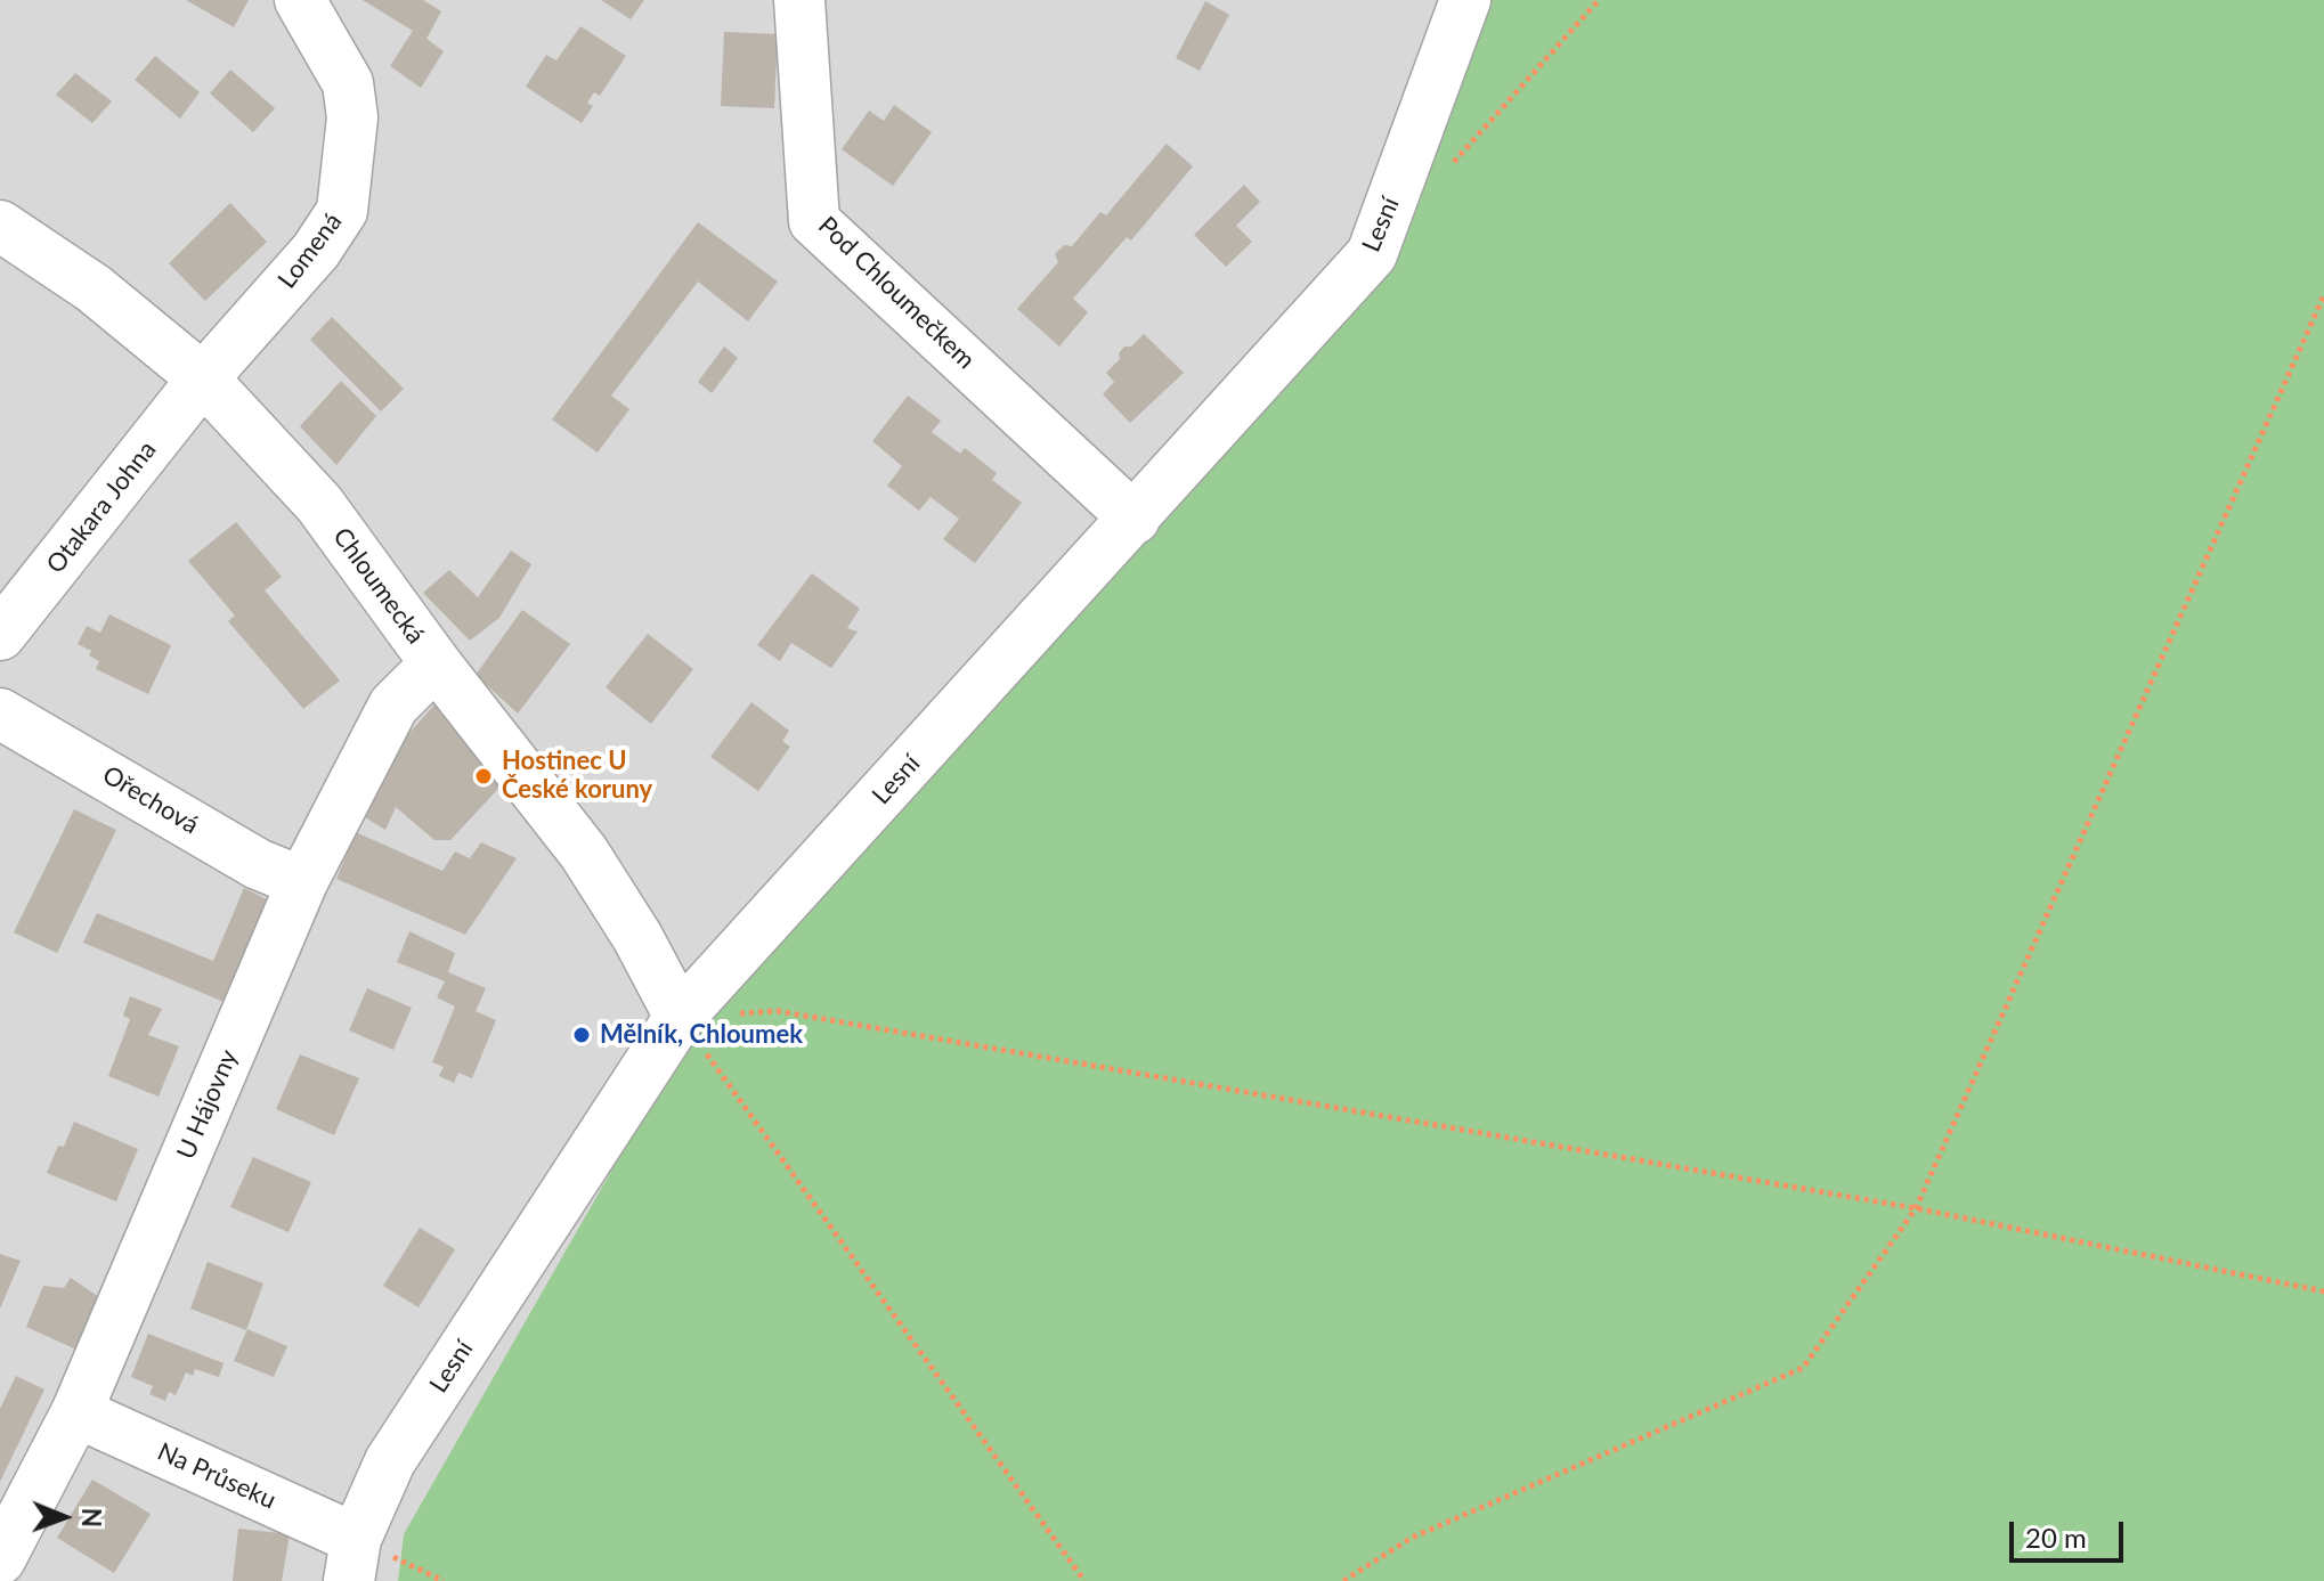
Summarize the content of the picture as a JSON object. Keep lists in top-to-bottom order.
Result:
{
  "streets": {
    "street": [
      "Lesní",
      "Lomená",
      "Pod Chloumečkem",
      "Otakara Johna",
      "Chloumecká",
      "Ořechová",
      "U Hájovny",
      "Na Průseku"
    ]
  },
  "crossings": [
    ["Lesní", "Pod Chloumečkem"],
    ["Lesní", "Chloumecká"],
    ["Lesní", "Na Průseku"],
    ["Lomená", "Otakara Johna"],
    ["Lomená", "Chloumecká"],
    ["Otakara Johna", "Chloumecká"],
    ["Chloumecká", "U Hájovny"],
    ["Ořechová", "U Hájovny"],
    ["U Hájovny", "Na Průseku"]
  ],
  "places": ["Hostinec U České koruny", "Mělník, Chloumek"],
  "scale_bar": "20 m",
  "north": "right"
}
